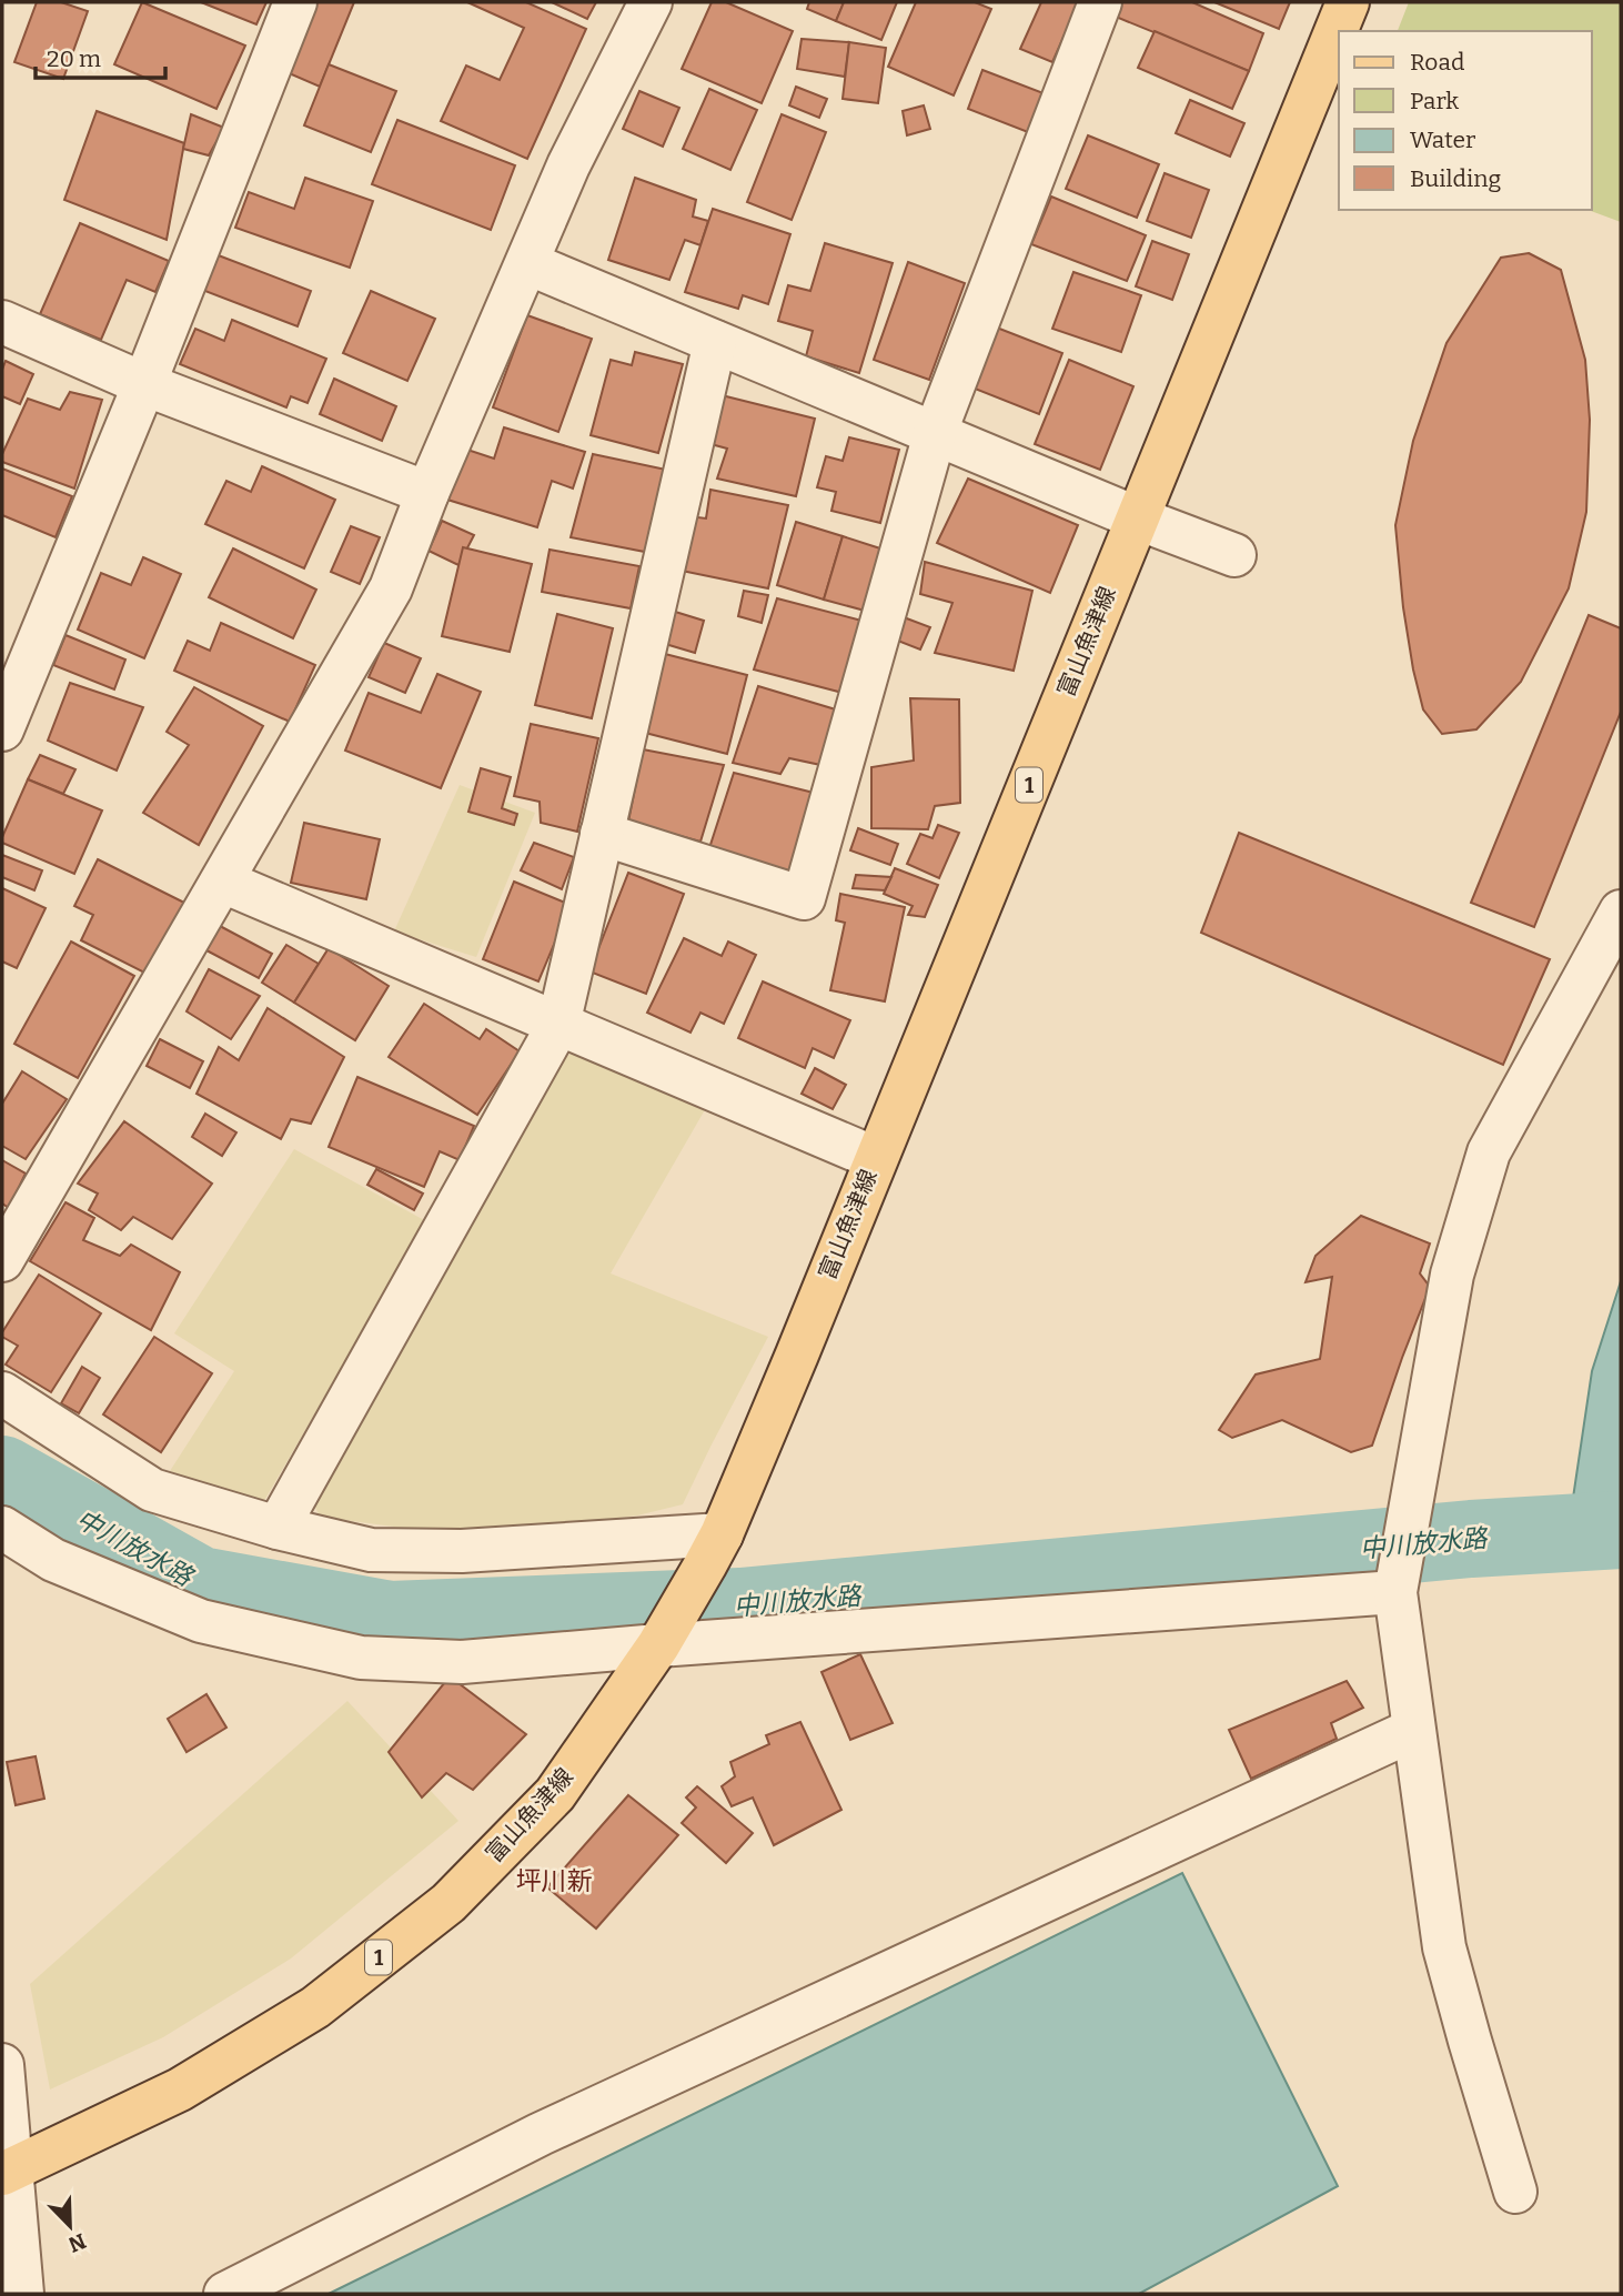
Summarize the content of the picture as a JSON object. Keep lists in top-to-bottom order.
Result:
{
  "streets": {
    "main road": ["富山魚津線", "1"]
  },
  "districts": ["坪川新"],
  "water": ["中川放水路"],
  "legend": [
    "Road",
    "Park",
    "Water",
    "Building"
  ],
  "scale_bar": "20 m",
  "north": "bottom right"
}
